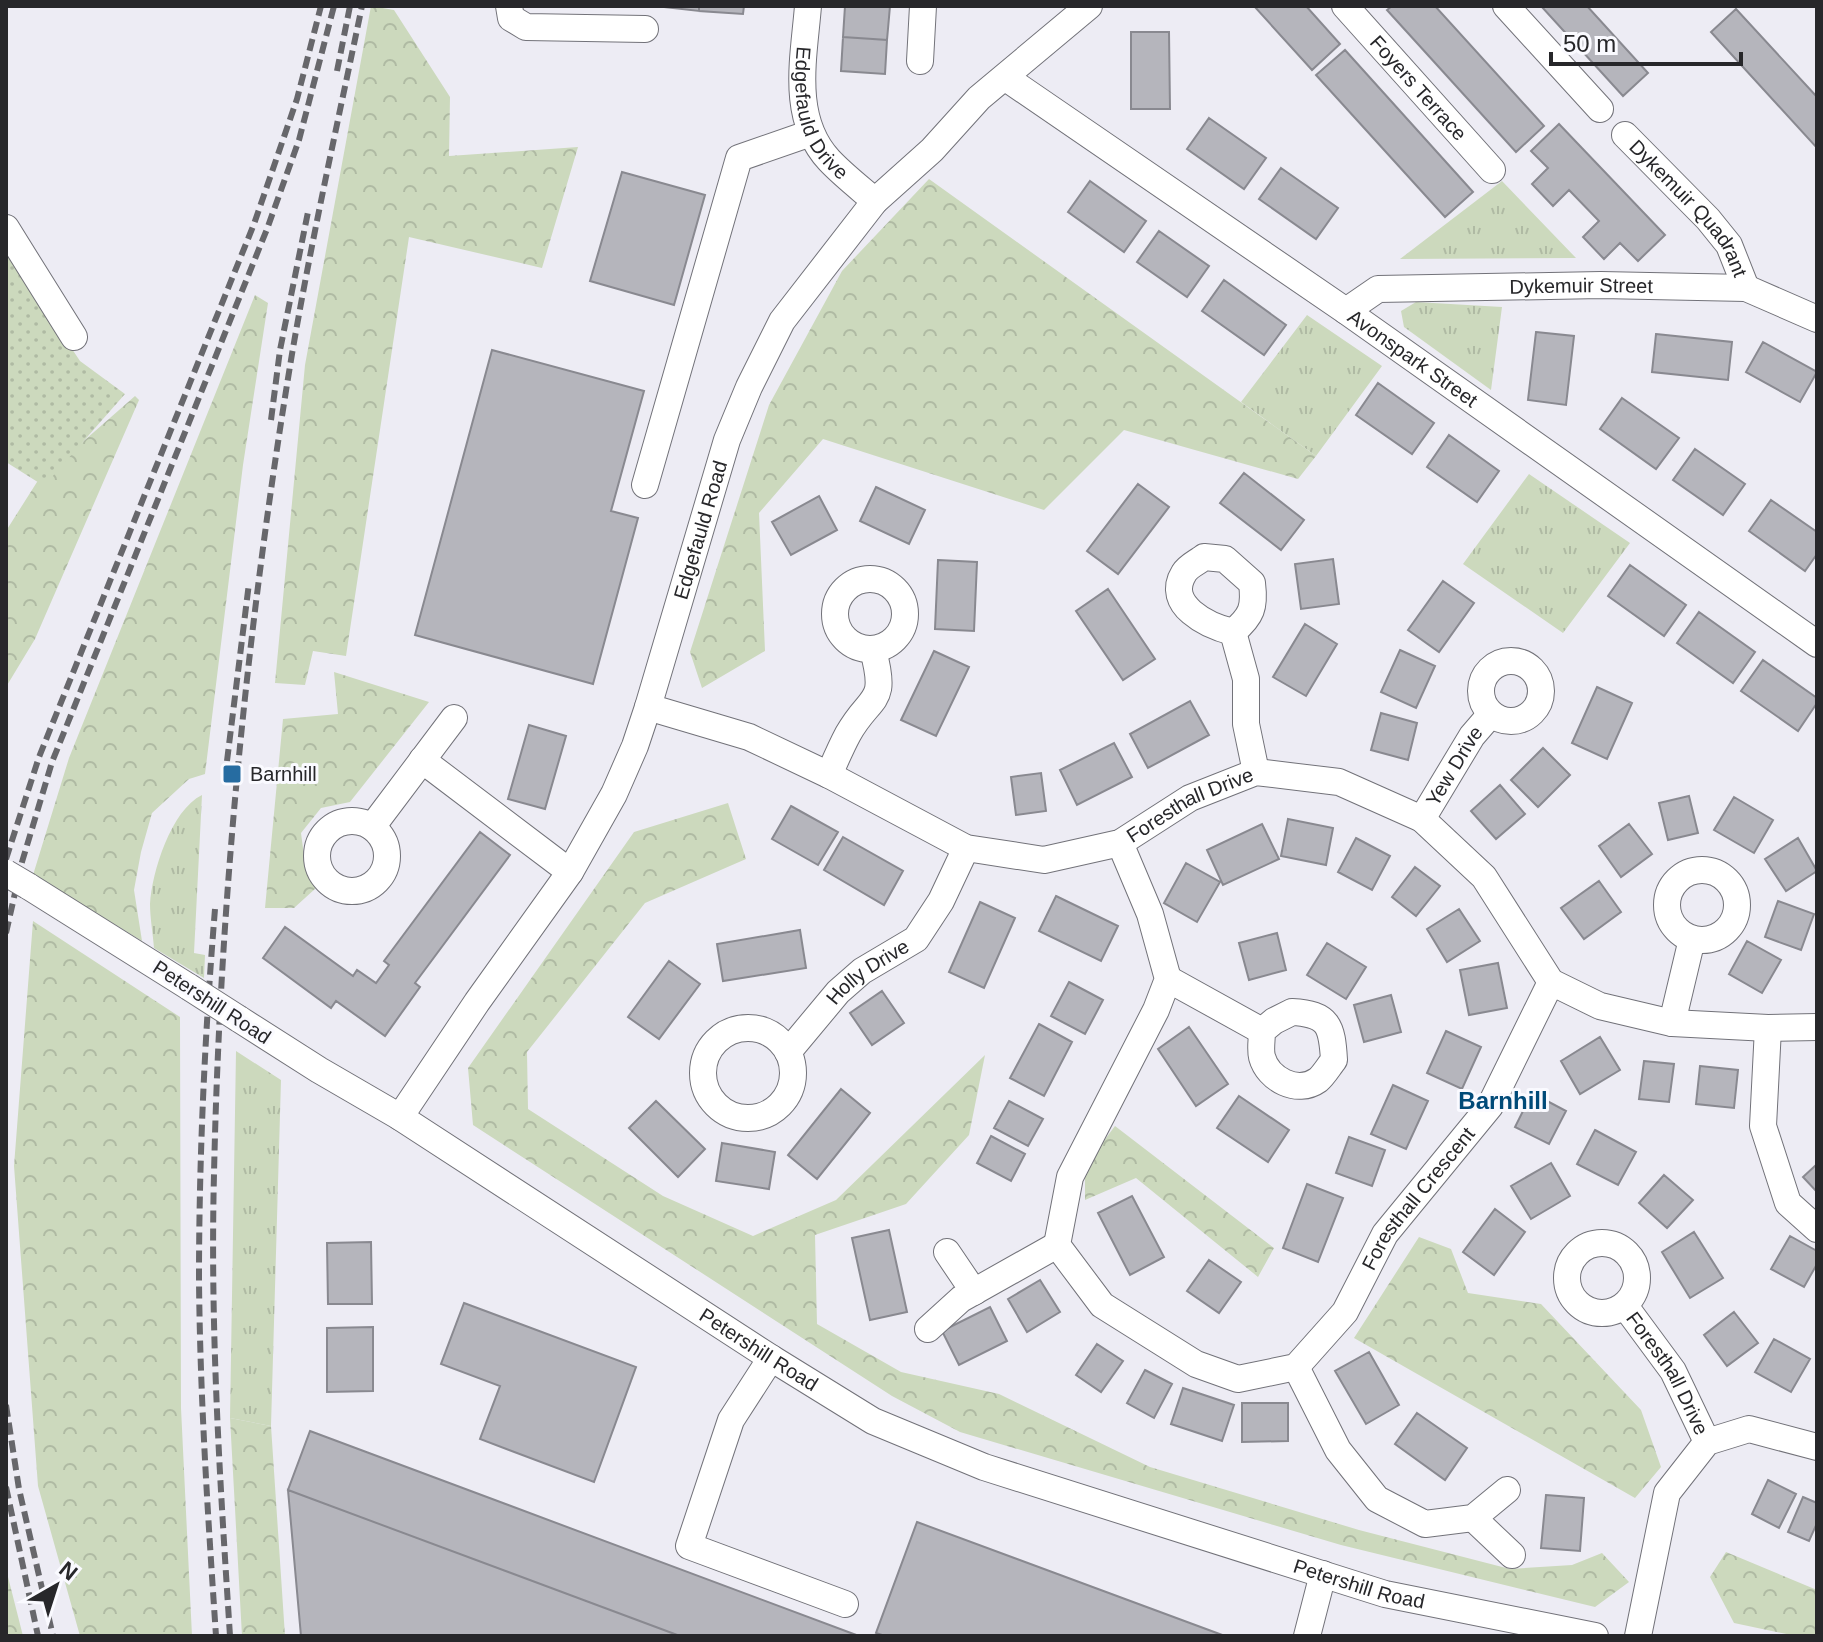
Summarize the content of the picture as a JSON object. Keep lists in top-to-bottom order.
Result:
{
  "streets": {
    "street": [
      "Foyers Terrace",
      "Edgefauld Drive",
      "Dykemuir Quadrant",
      "Dykemuir Street",
      "Avonspark Street",
      "Edgefauld Road",
      "Yew Drive",
      "Foresthall Drive",
      "Holly Drive",
      "Petershill Road",
      "Foresthall Crescent"
    ]
  },
  "crossings": [
    ["Edgefauld Drive", "Edgefauld Road"],
    ["Dykemuir Quadrant", "Dykemuir Street"],
    ["Dykemuir Street", "Avonspark Street"],
    ["Avonspark Street", "Edgefauld Road"],
    ["Edgefauld Road", "Foresthall Drive"],
    ["Edgefauld Road", "Petershill Road"],
    ["Yew Drive", "Foresthall Drive"],
    ["Foresthall Drive", "Holly Drive"],
    ["Foresthall Drive", "Foresthall Crescent"]
  ],
  "districts": ["Barnhill"],
  "places": {
    "transit": ["Barnhill"]
  },
  "scale_bar": "50 m",
  "north": "top right"
}
